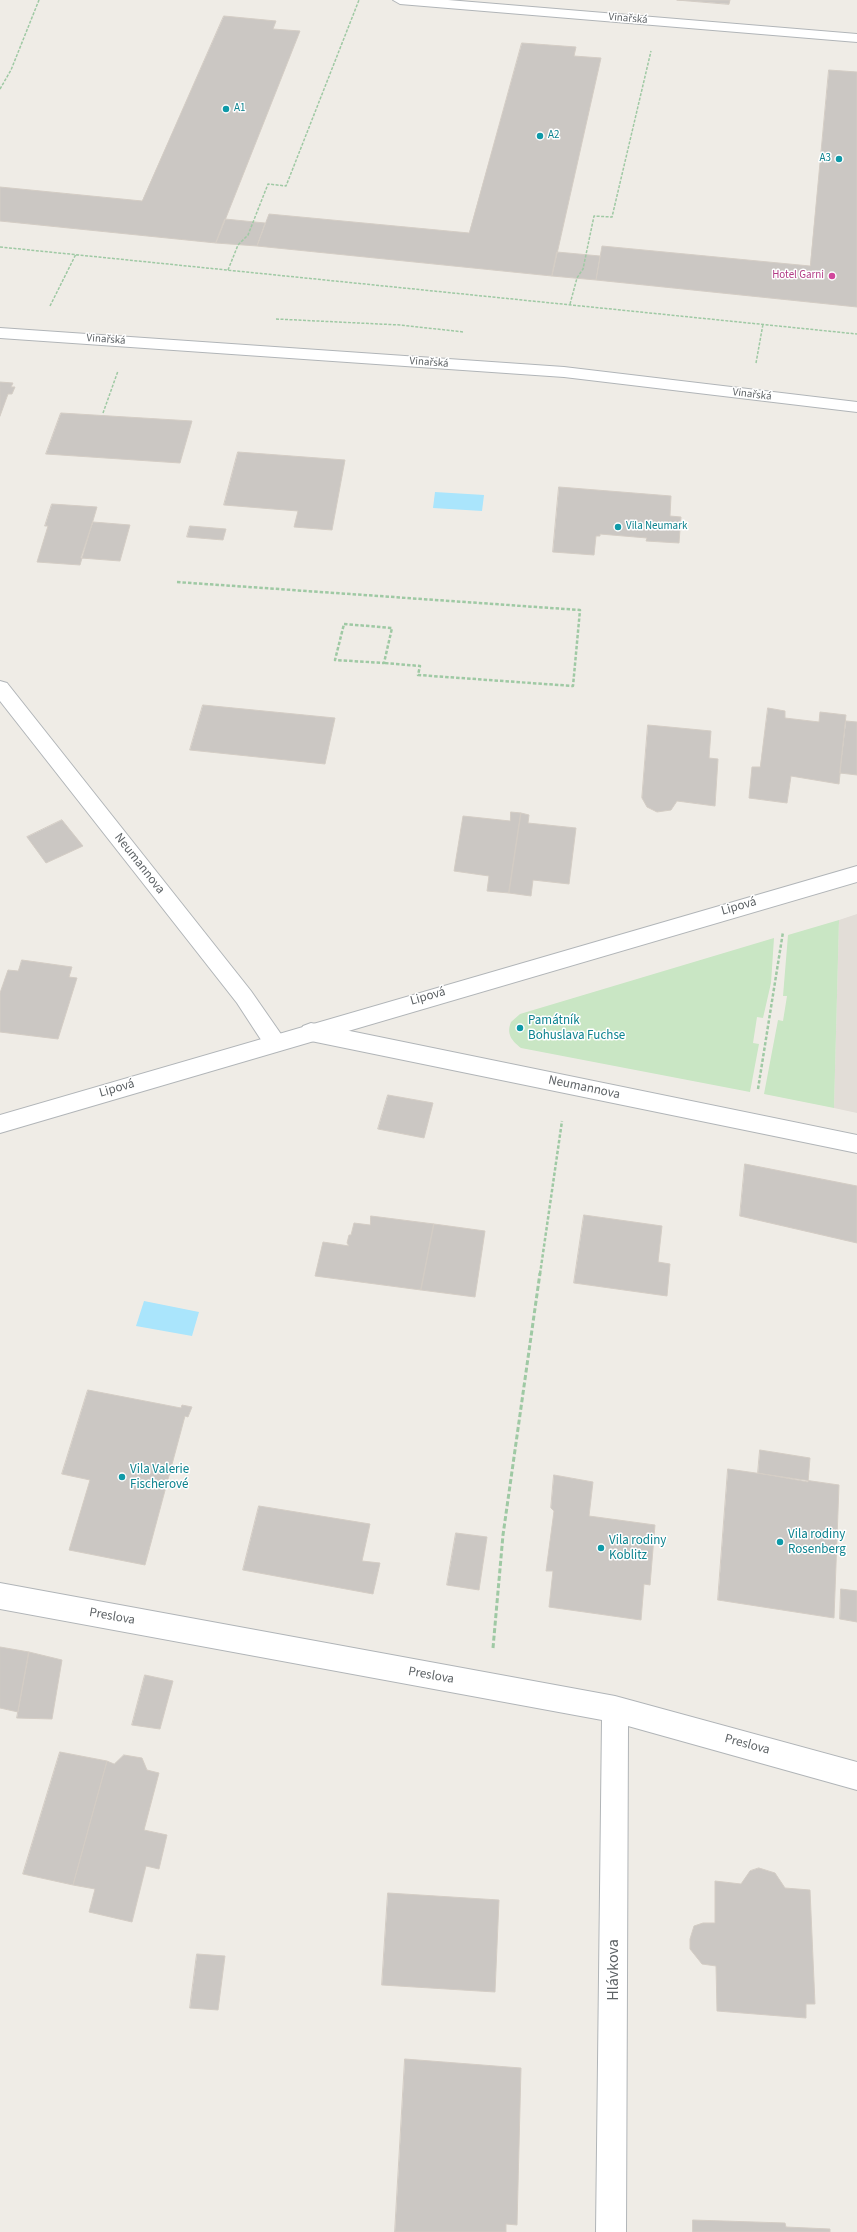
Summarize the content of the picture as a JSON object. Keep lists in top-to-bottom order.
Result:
{
  "streets": {
    "street": [
      "Vinařská",
      "Neumannova",
      "Lipová",
      "Preslova",
      "Hlávkova"
    ]
  },
  "crossings": [
    ["Neumannova", "Lipová"],
    ["Preslova", "Hlávkova"]
  ],
  "places": [
    "A1",
    "A2",
    "A3",
    "Hotel Garni",
    "Vila Neumark",
    "Památník Bohuslava Fuchse",
    "Vila Valerie Fischerové",
    "Vila rodiny Rosenberg",
    "Vila rodiny Koblitz"
  ]
}
